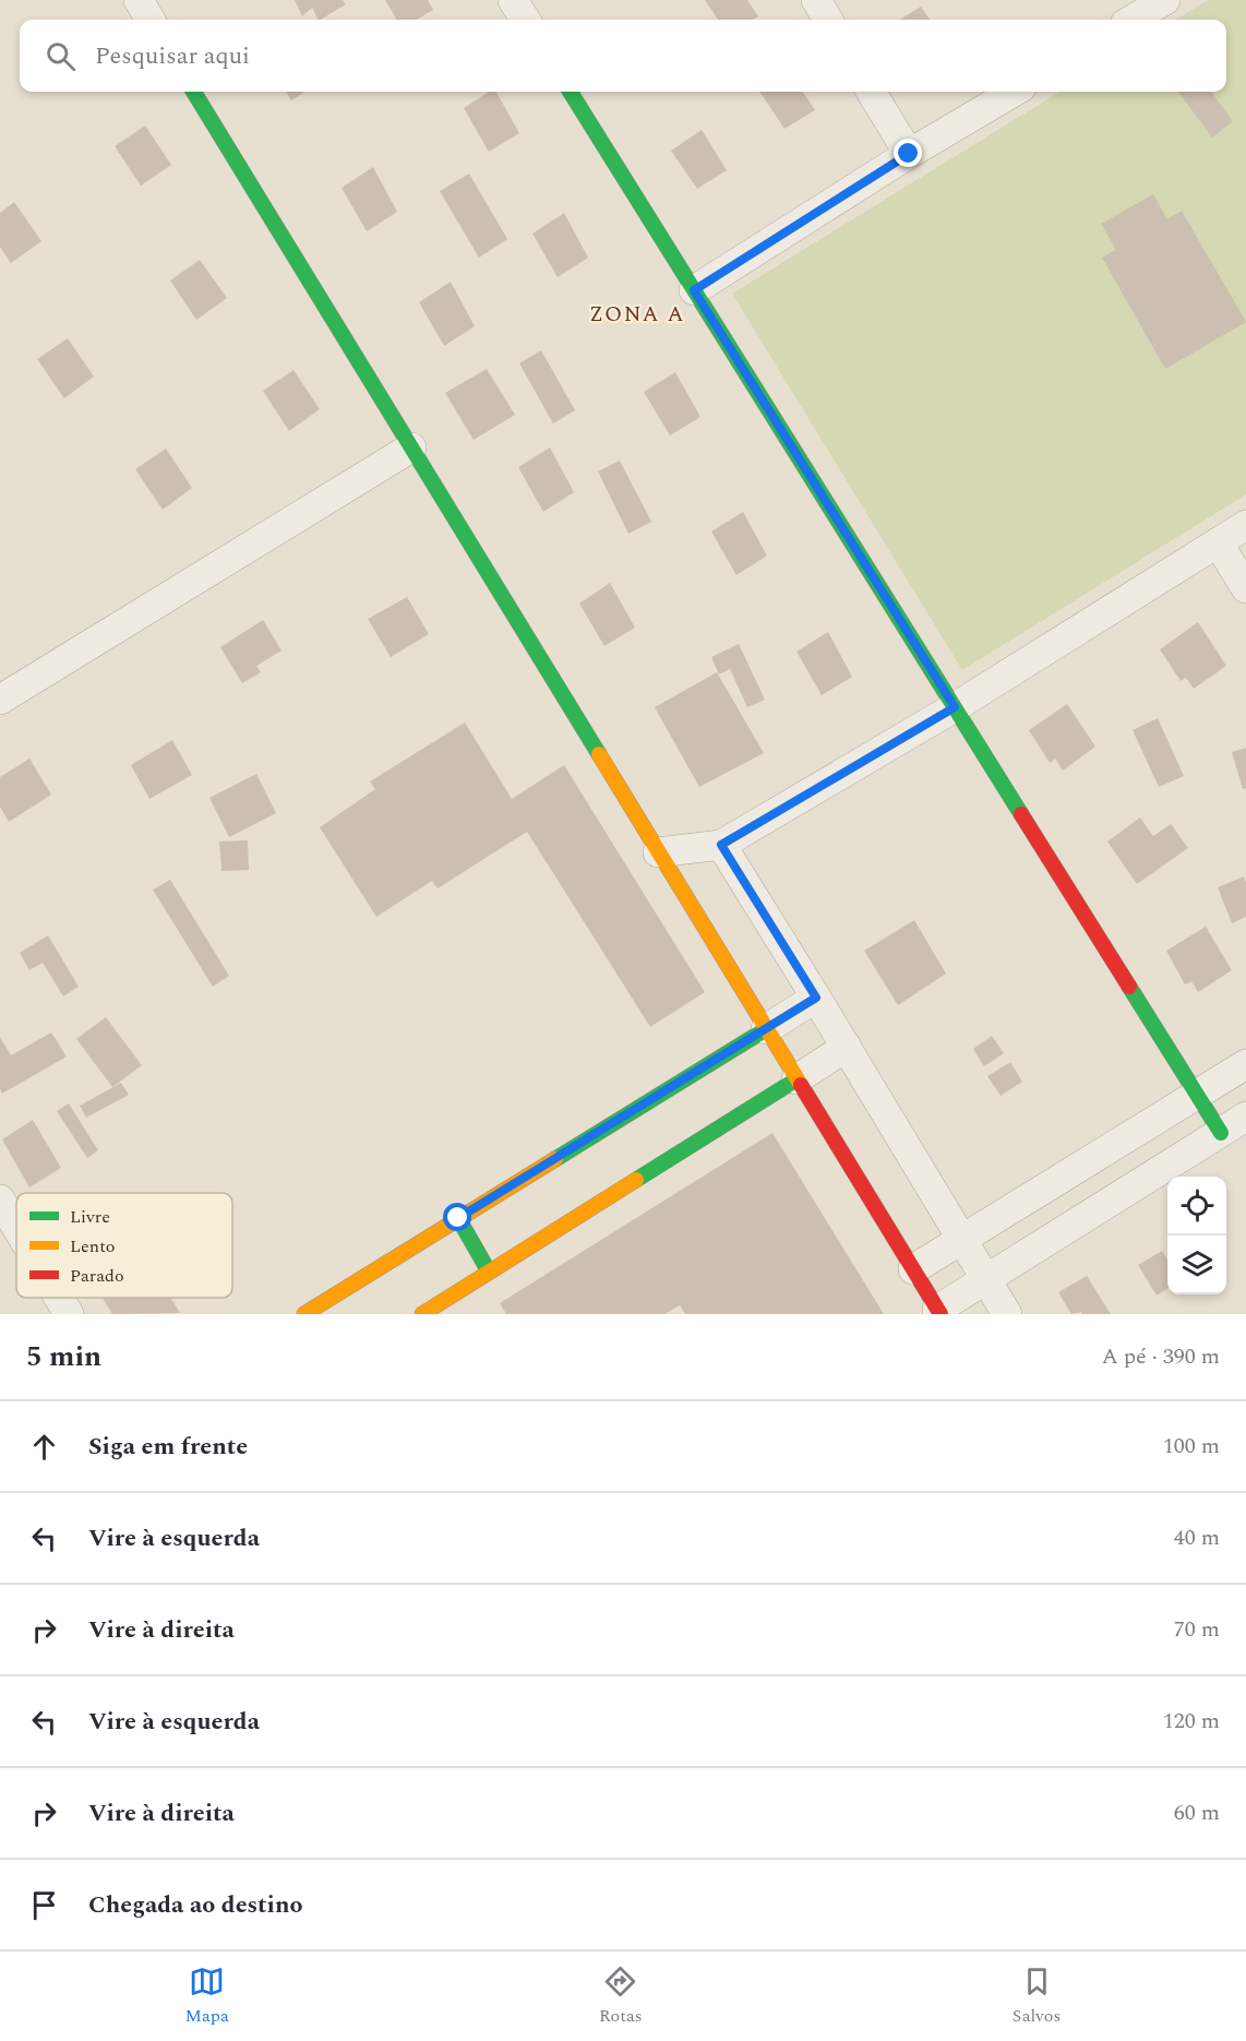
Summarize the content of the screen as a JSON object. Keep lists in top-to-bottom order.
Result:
{
  "districts": ["ZONA A"],
  "legend": ["Livre", "Lento", "Parado"],
  "page": {
    "search": "Pesquisar aqui",
    "heading": ["5 min", "A pé · 390 m"],
    "list": [
      ["Siga em frente", "100 m"],
      ["Vire à esquerda", "40 m"],
      ["Vire à direita", "70 m"],
      ["Vire à esquerda", "120 m"],
      ["Vire à direita", "60 m"],
      "Chegada ao destino"
    ],
    "nav": ["Mapa", "Rotas", "Salvos"]
  }
}
